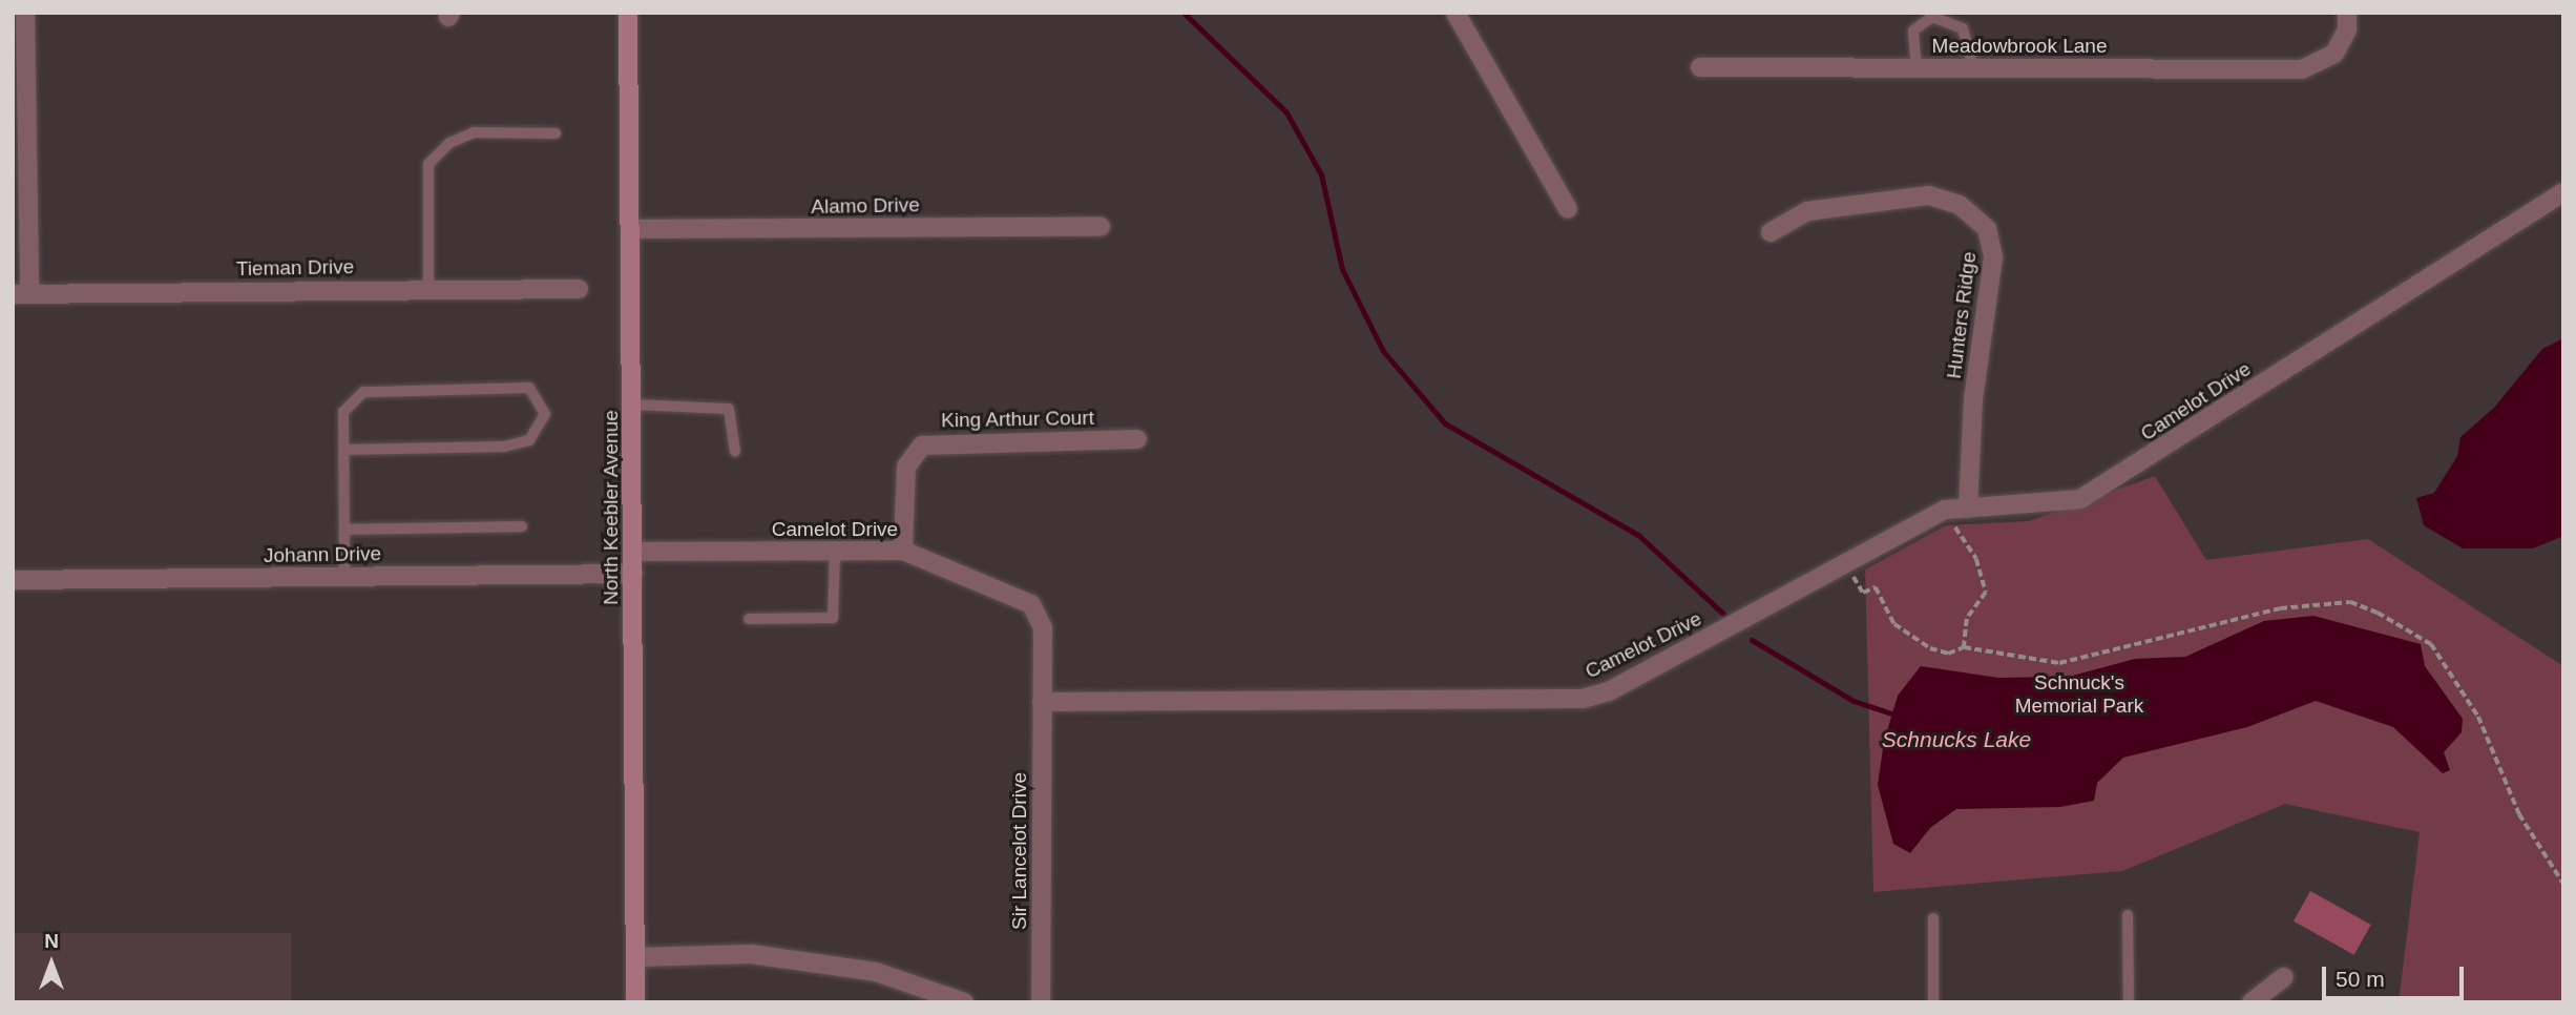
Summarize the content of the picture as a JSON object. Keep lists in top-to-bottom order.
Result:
{
  "streets": {
    "street": [
      "Meadowbrook Lane",
      "Alamo Drive",
      "Tieman Drive",
      "Hunters Ridge",
      "Camelot Drive",
      "King Arthur Court",
      "North Keebler Avenue",
      "Johann Drive",
      "Sir Lancelot Drive"
    ]
  },
  "crossings": [
    ["Alamo Drive", "North Keebler Avenue"],
    ["Hunters Ridge", "Camelot Drive"],
    ["Camelot Drive", "King Arthur Court"],
    ["Camelot Drive", "North Keebler Avenue"],
    ["Camelot Drive", "Sir Lancelot Drive"],
    ["North Keebler Avenue", "Johann Drive"]
  ],
  "water": ["Schnucks Lake"],
  "parks": ["Schnuck's Memorial Park"],
  "scale_bar": "50 m",
  "north": "top"
}
